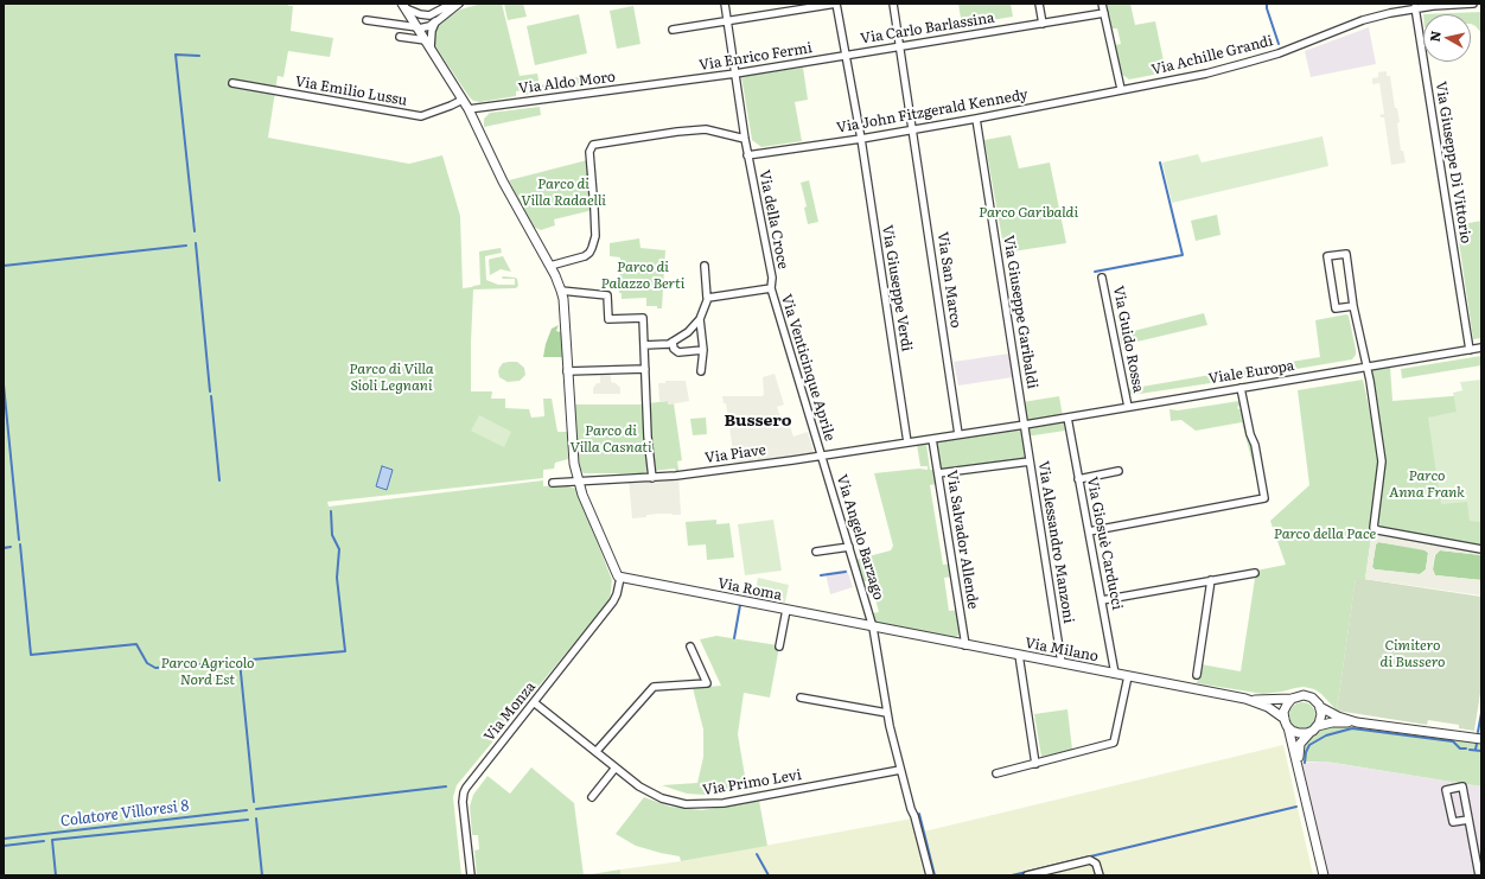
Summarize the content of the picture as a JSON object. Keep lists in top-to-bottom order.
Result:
{
  "streets": {
    "street": [
      "Via Carlo Barlassina",
      "Via Achille Grandi",
      "Via Enrico Fermi",
      "Via Aldo Moro",
      "Via Emilio Lussu",
      "Via John Fitzgerald Kennedy",
      "Via Giuseppe Di Vittorio",
      "Via della Croce",
      "Via San Marco",
      "Via Giuseppe Verdi",
      "Via Giuseppe Garibaldi",
      "Via Guido Rossa",
      "Via Venticinque Aprile",
      "Viale Europa",
      "Via Piave",
      "Via Angelo Barzago",
      "Via Salvador Allende",
      "Via Alessandro Manzoni",
      "Via Giosuè Carducci",
      "Via Roma",
      "Via Milano",
      "Via Monza",
      "Via Primo Levi"
    ]
  },
  "crossings": [
    ["Via Carlo Barlassina", "Via Enrico Fermi"],
    ["Via Carlo Barlassina", "Via San Marco"],
    ["Via Carlo Barlassina", "Via Giuseppe Verdi"],
    ["Via Achille Grandi", "Via John Fitzgerald Kennedy"],
    ["Via Achille Grandi", "Via Giuseppe Di Vittorio"],
    ["Via Enrico Fermi", "Via Aldo Moro"],
    ["Via Enrico Fermi", "Via della Croce"],
    ["Via Enrico Fermi", "Via Giuseppe Verdi"],
    ["Via John Fitzgerald Kennedy", "Via della Croce"],
    ["Via John Fitzgerald Kennedy", "Via San Marco"],
    ["Via John Fitzgerald Kennedy", "Via Giuseppe Verdi"],
    ["Via John Fitzgerald Kennedy", "Via Giuseppe Garibaldi"],
    ["Via Giuseppe Di Vittorio", "Viale Europa"],
    ["Via della Croce", "Via Venticinque Aprile"],
    ["Via San Marco", "Viale Europa"],
    ["Via Giuseppe Verdi", "Via Piave"],
    ["Via Giuseppe Garibaldi", "Viale Europa"],
    ["Via Giuseppe Garibaldi", "Via Alessandro Manzoni"],
    ["Via Guido Rossa", "Viale Europa"],
    ["Via Venticinque Aprile", "Via Piave"],
    ["Via Venticinque Aprile", "Via Angelo Barzago"],
    ["Viale Europa", "Via Piave"],
    ["Viale Europa", "Via Salvador Allende"],
    ["Viale Europa", "Via Alessandro Manzoni"],
    ["Viale Europa", "Via Giosuè Carducci"],
    ["Via Piave", "Via Angelo Barzago"],
    ["Via Piave", "Via Salvador Allende"],
    ["Via Angelo Barzago", "Via Roma"],
    ["Via Angelo Barzago", "Via Milano"],
    ["Via Angelo Barzago", "Via Primo Levi"],
    ["Via Salvador Allende", "Via Milano"],
    ["Via Alessandro Manzoni", "Via Milano"],
    ["Via Giosuè Carducci", "Via Milano"],
    ["Via Roma", "Via Milano"],
    ["Via Roma", "Via Monza"],
    ["Via Monza", "Via Primo Levi"]
  ],
  "districts": ["Bussero"],
  "water": ["Colatore Villoresi 8"],
  "parks": [
    "Parco di Villa Radaelli",
    "Parco Garibaldi",
    "Parco di Palazzo Berti",
    "Parco di Villa Sioli Legnani",
    "Parco di Villa Casnati",
    "Parco Anna Frank",
    "Parco della Pace",
    "Cimitero di Bussero",
    "Parco Agricolo Nord Est"
  ],
  "north": "left"
}
